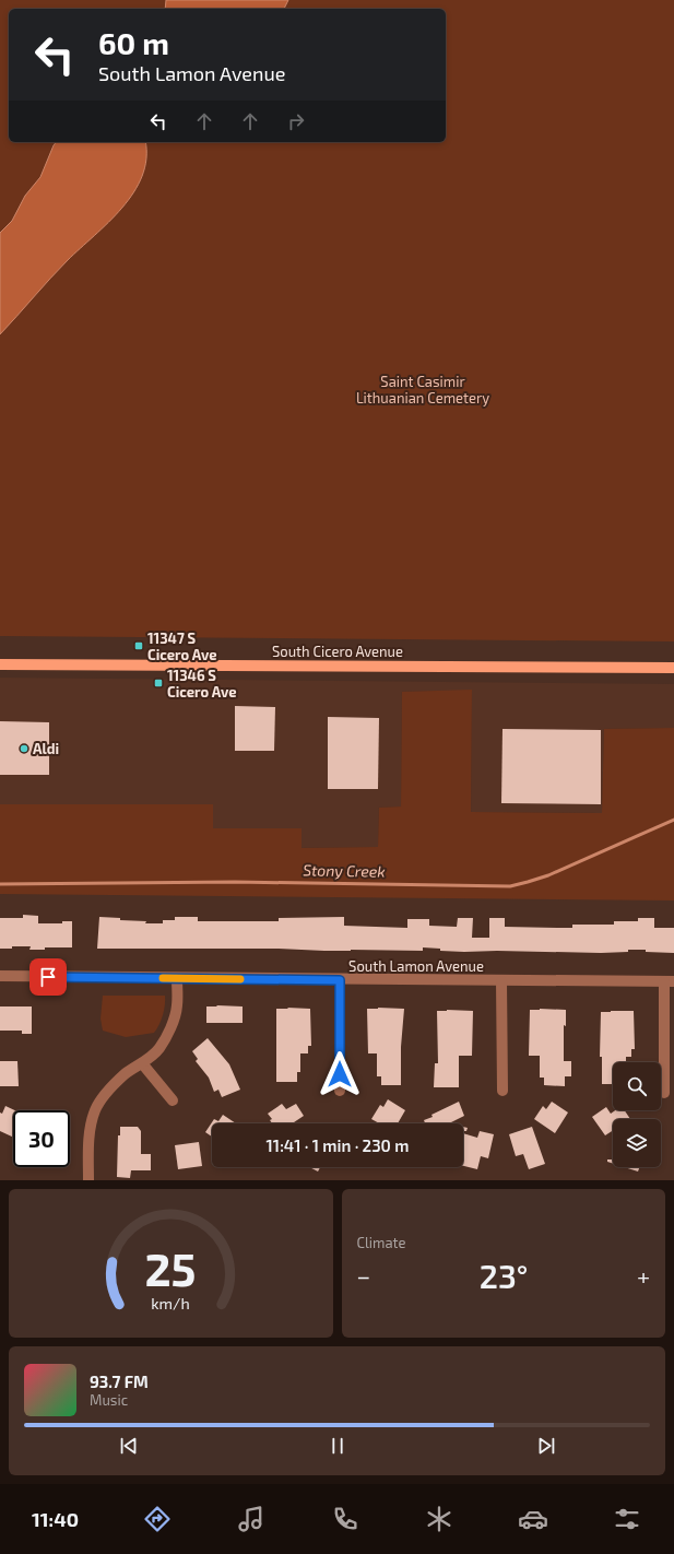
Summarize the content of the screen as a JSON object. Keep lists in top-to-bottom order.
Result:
{
  "streets": {
    "main road": ["South Cicero Avenue"],
    "street": ["South Lamon Avenue"]
  },
  "water": ["Stony Creek"],
  "parks": ["Saint Casimir Lithuanian Cemetery"],
  "places": {
    "transit": ["11347 S Cicero Ave", "11346 S Cicero Ave"],
    "other": ["Aldi"]
  },
  "page": {
    "turn": ["60 m", "South Lamon Avenue"],
    "limit": "30",
    "trip": "11:41 · 1 min · 230 m",
    "tile": "Climate",
    "heat": ["−", "23°", "+"],
    "song": ["93.7 FM", "Music"],
    "tabs": "11:40",
    "gauge": ["25", "km/h"]
  }
}
